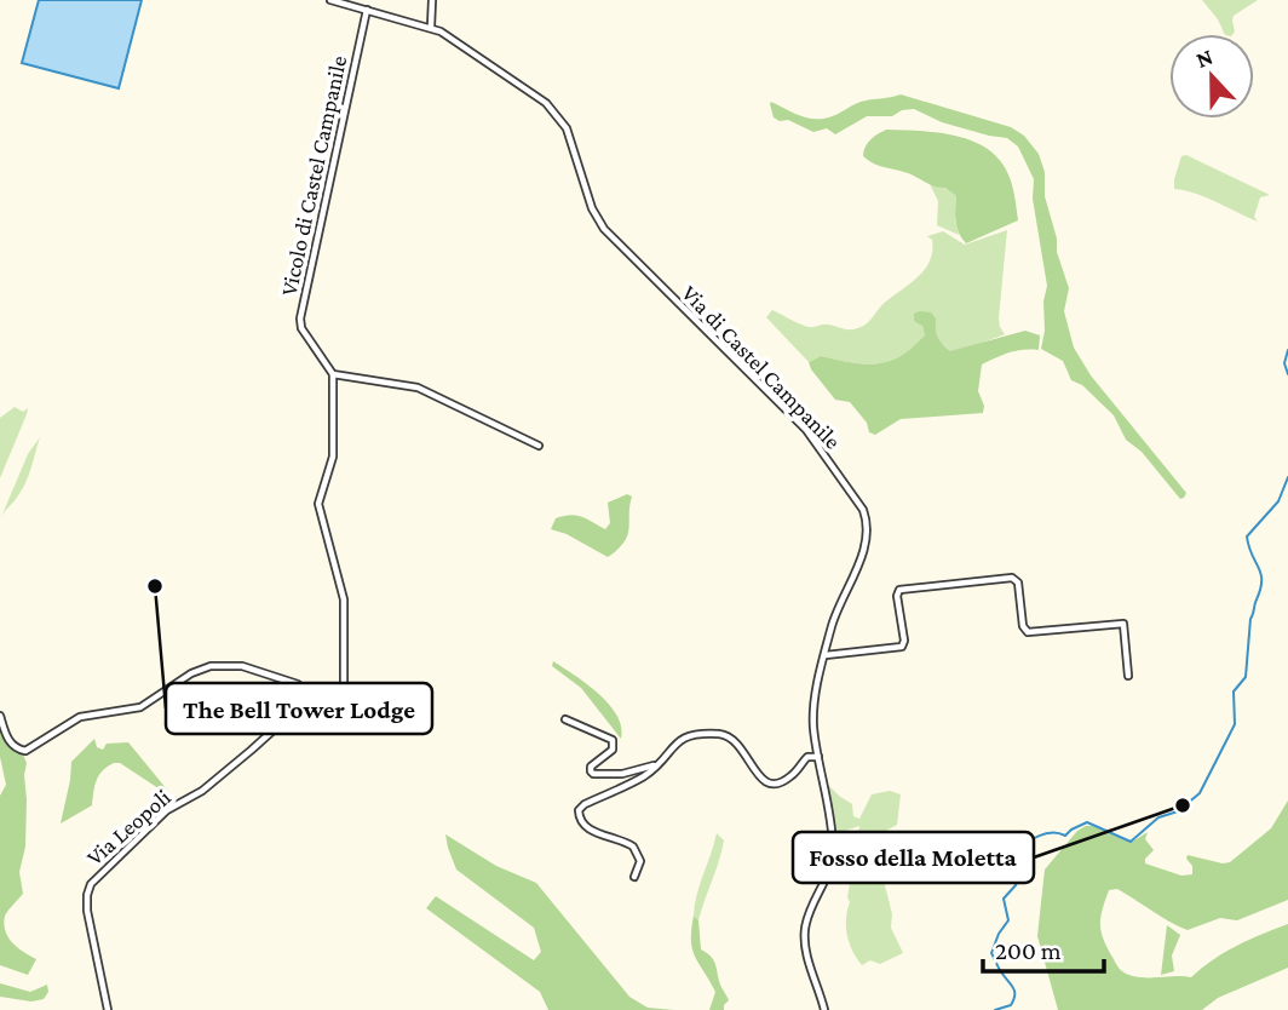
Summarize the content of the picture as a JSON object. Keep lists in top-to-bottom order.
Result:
{
  "streets": {
    "street": ["Vicolo di Castel Campanile", "Via di Castel Campanile", "Via Leopoli"]
  },
  "crossings": [
    ["Vicolo di Castel Campanile", "Via di Castel Campanile"]
  ],
  "places": ["The Bell Tower Lodge", "Fosso della Moletta"],
  "scale_bar": "200 m",
  "north": "top"
}
